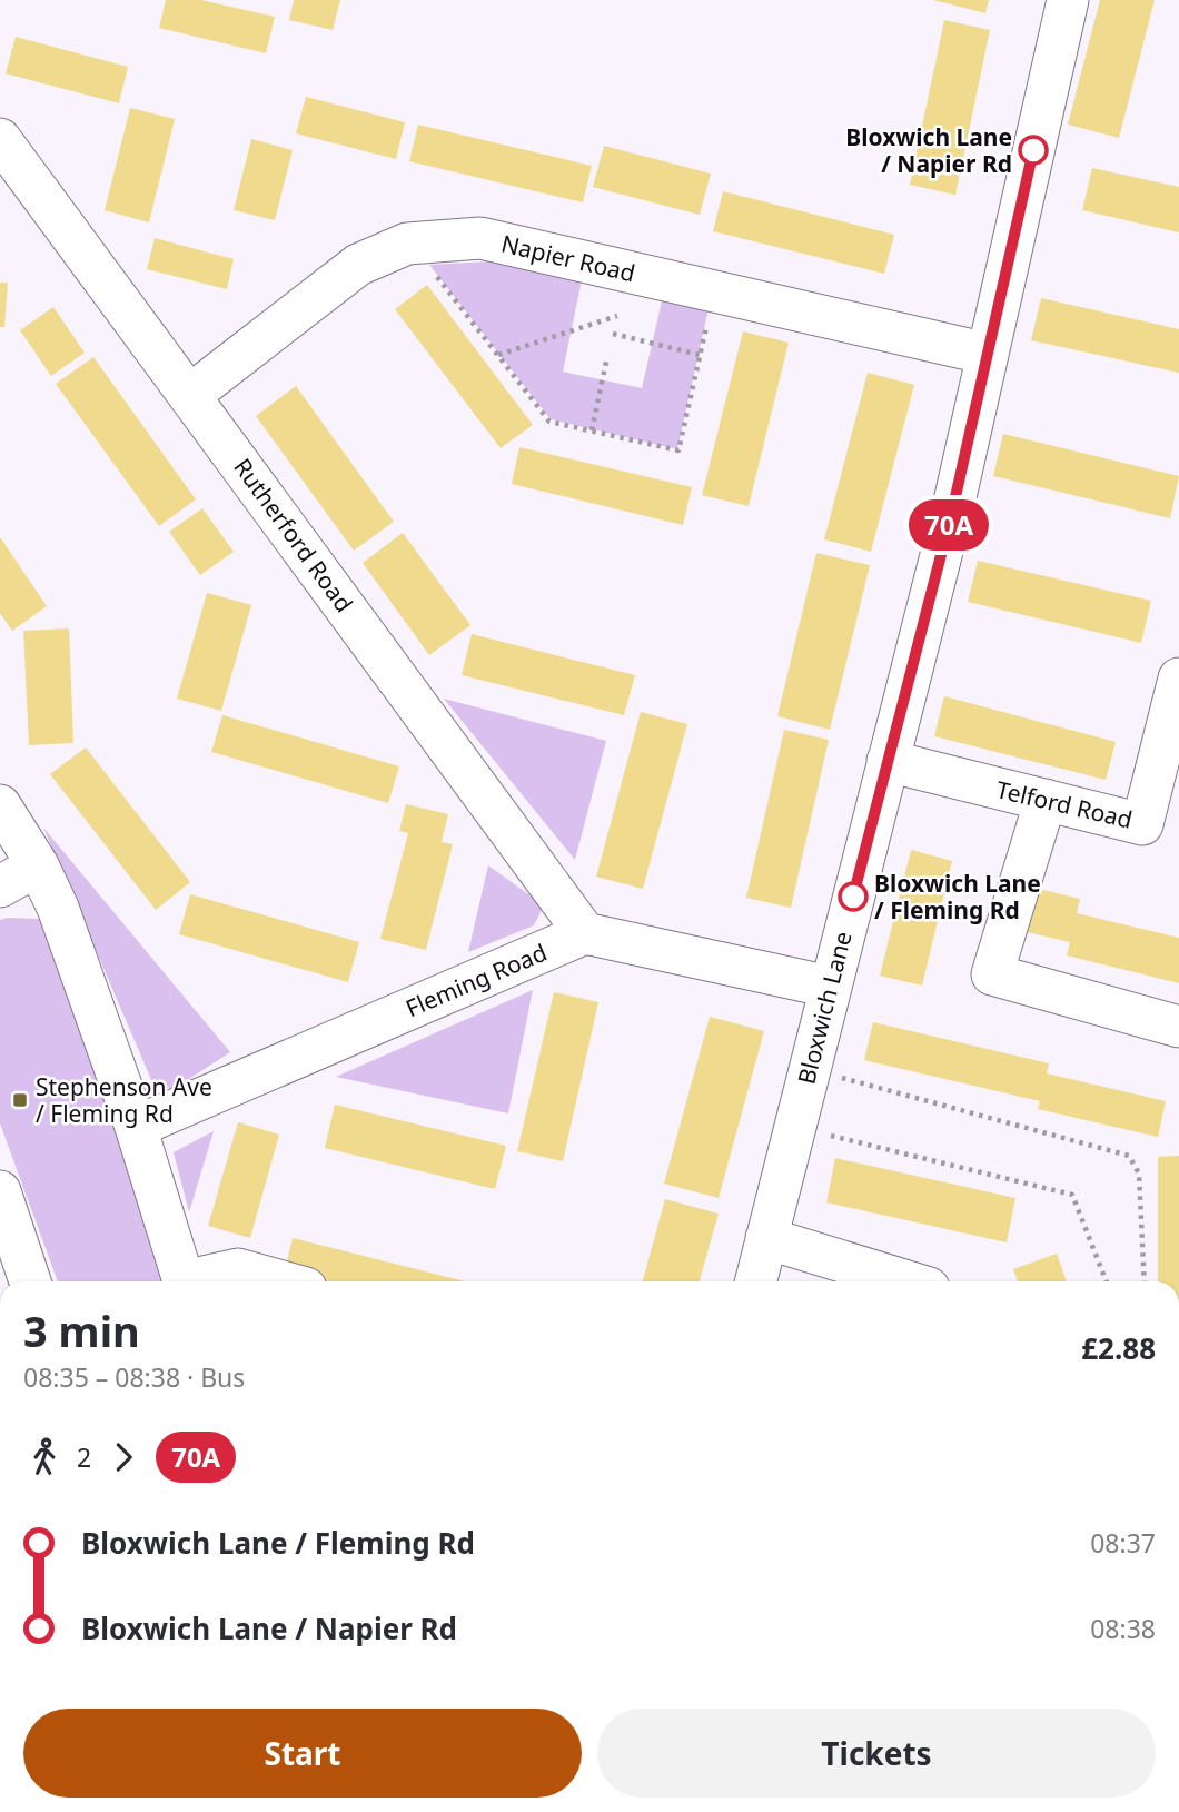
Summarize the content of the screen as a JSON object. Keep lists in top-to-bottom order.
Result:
{
  "streets": {
    "street": [
      "Napier Road",
      "Rutherford Road",
      "Telford Road",
      "Fleming Road",
      "Bloxwich Lane"
    ]
  },
  "crossings": [
    ["Napier Road", "Rutherford Road"],
    ["Napier Road", "Bloxwich Lane"],
    ["Rutherford Road", "Fleming Road"],
    ["Telford Road", "Bloxwich Lane"]
  ],
  "places": {
    "other": ["Bloxwich Lane / Napier Rd", "Bloxwich Lane / Fleming Rd"],
    "transit": ["Stephenson Ave / Fleming Rd"]
  },
  "lines": ["bus line 70A"],
  "page": {
    "on_map": "70A",
    "heading": ["3 min", "08:35 – 08:38 · Bus", "£2.88"],
    "legs": ["2", "70A"],
    "list": [
      {
        "name": "Bloxwich Lane / Fleming Rd",
        "value": "08:37"
      },
      {
        "name": "Bloxwich Lane / Napier Rd",
        "value": "08:38"
      }
    ],
    "buttons": ["Start", "Tickets"]
  }
}
